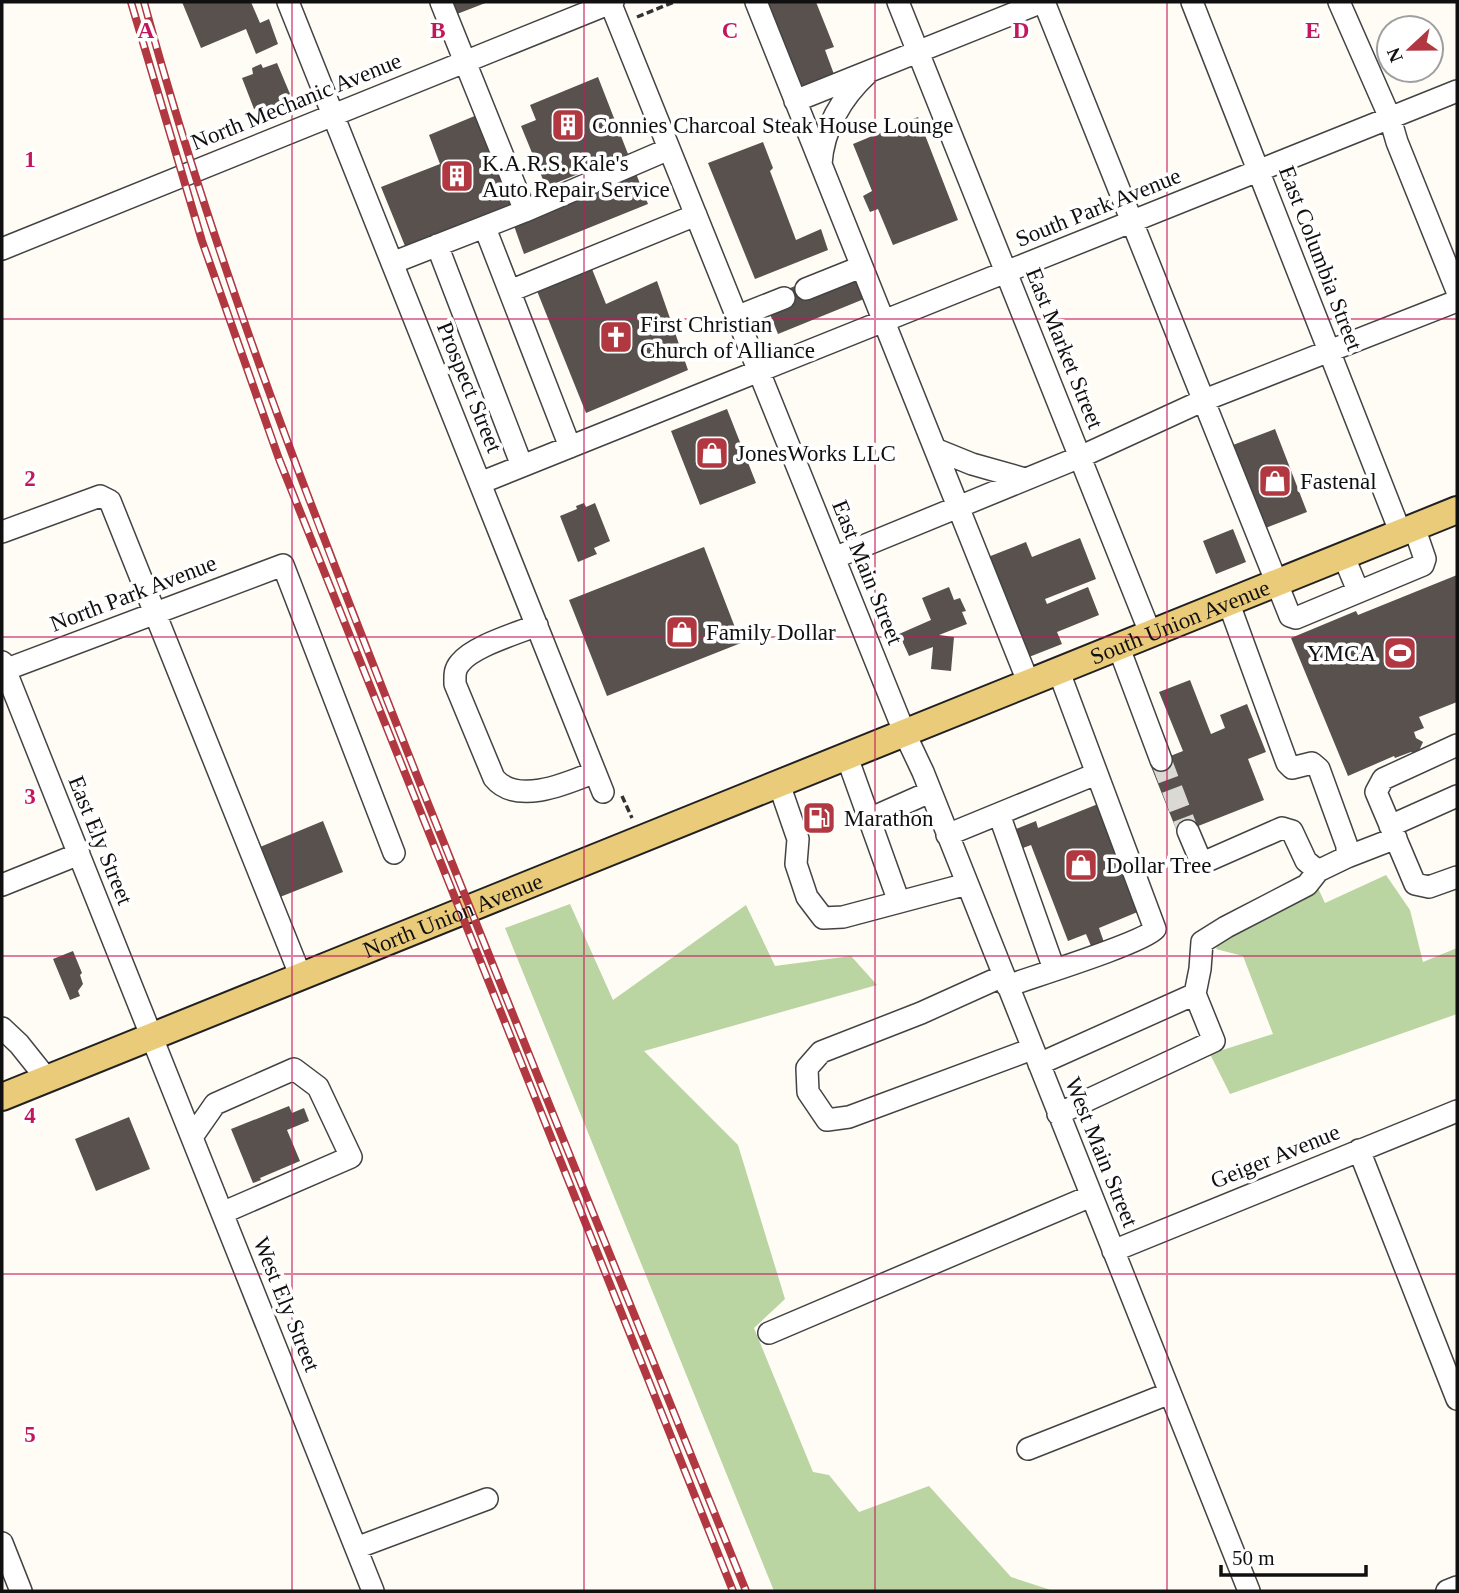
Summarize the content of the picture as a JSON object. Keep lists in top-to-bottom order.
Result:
{
  "streets": {
    "main road": ["South Union Avenue", "North Union Avenue"],
    "street": [
      "North Mechanic Avenue",
      "South Park Avenue",
      "East Columbia Street",
      "East Market Street",
      "Prospect Street",
      "East Main Street",
      "North Park Avenue",
      "East Ely Street",
      "West Main Street",
      "Geiger Avenue",
      "West Ely Street"
    ]
  },
  "crossings": [
    ["North Mechanic Avenue", "Prospect Street"],
    ["North Mechanic Avenue", "East Main Street"],
    ["South Park Avenue", "East Columbia Street"],
    ["South Park Avenue", "East Market Street"],
    ["South Park Avenue", "East Main Street"],
    ["East Columbia Street", "South Union Avenue"],
    ["East Market Street", "South Union Avenue"],
    ["East Main Street", "South Union Avenue"],
    ["East Main Street", "North Union Avenue"],
    ["East Main Street", "West Main Street"],
    ["North Park Avenue", "East Ely Street"],
    ["South Union Avenue", "North Union Avenue"],
    ["South Union Avenue", "West Main Street"],
    ["East Ely Street", "North Union Avenue"],
    ["East Ely Street", "West Ely Street"],
    ["North Union Avenue", "West Main Street"],
    ["North Union Avenue", "West Ely Street"],
    ["West Main Street", "Geiger Avenue"]
  ],
  "places": {
    "building": ["Connies Charcoal Steak House Lounge", "K.A.R.S. Kale's Auto Repair Service"],
    "church": ["First Christian Church of Alliance"],
    "shop": [
      "JonesWorks LLC",
      "Fastenal",
      "Family Dollar",
      "Dollar Tree"
    ],
    "sports": ["YMCA"],
    "fuel station": ["Marathon"]
  },
  "scale_bar": "50 m",
  "north": "left",
  "grid": {
    "columns": [
      "A",
      "B",
      "C",
      "D",
      "E"
    ],
    "rows": [
      "1",
      "2",
      "3",
      "4",
      "5"
    ]
  }
}
